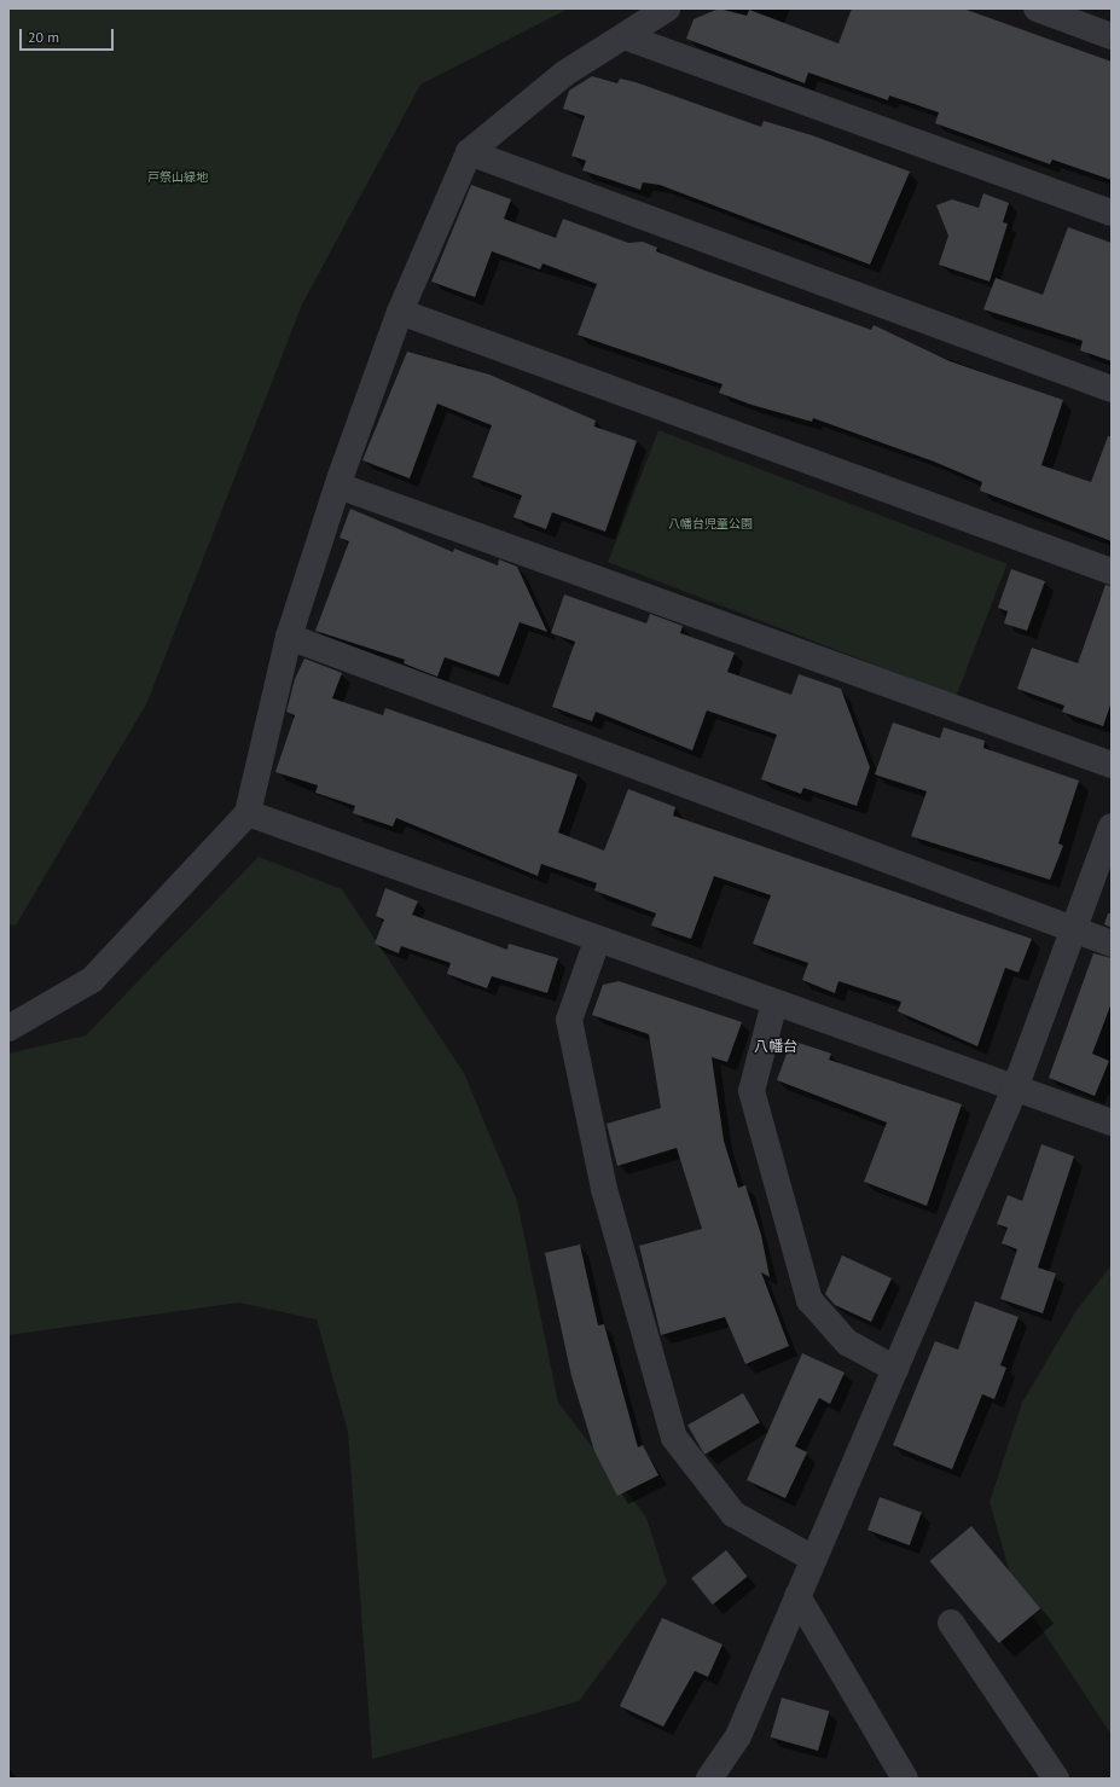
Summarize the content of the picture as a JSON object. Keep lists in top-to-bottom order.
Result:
{
  "districts": ["八幡台"],
  "parks": ["戸祭山緑地", "八幡台児童公園"],
  "scale_bar": "20 m"
}
